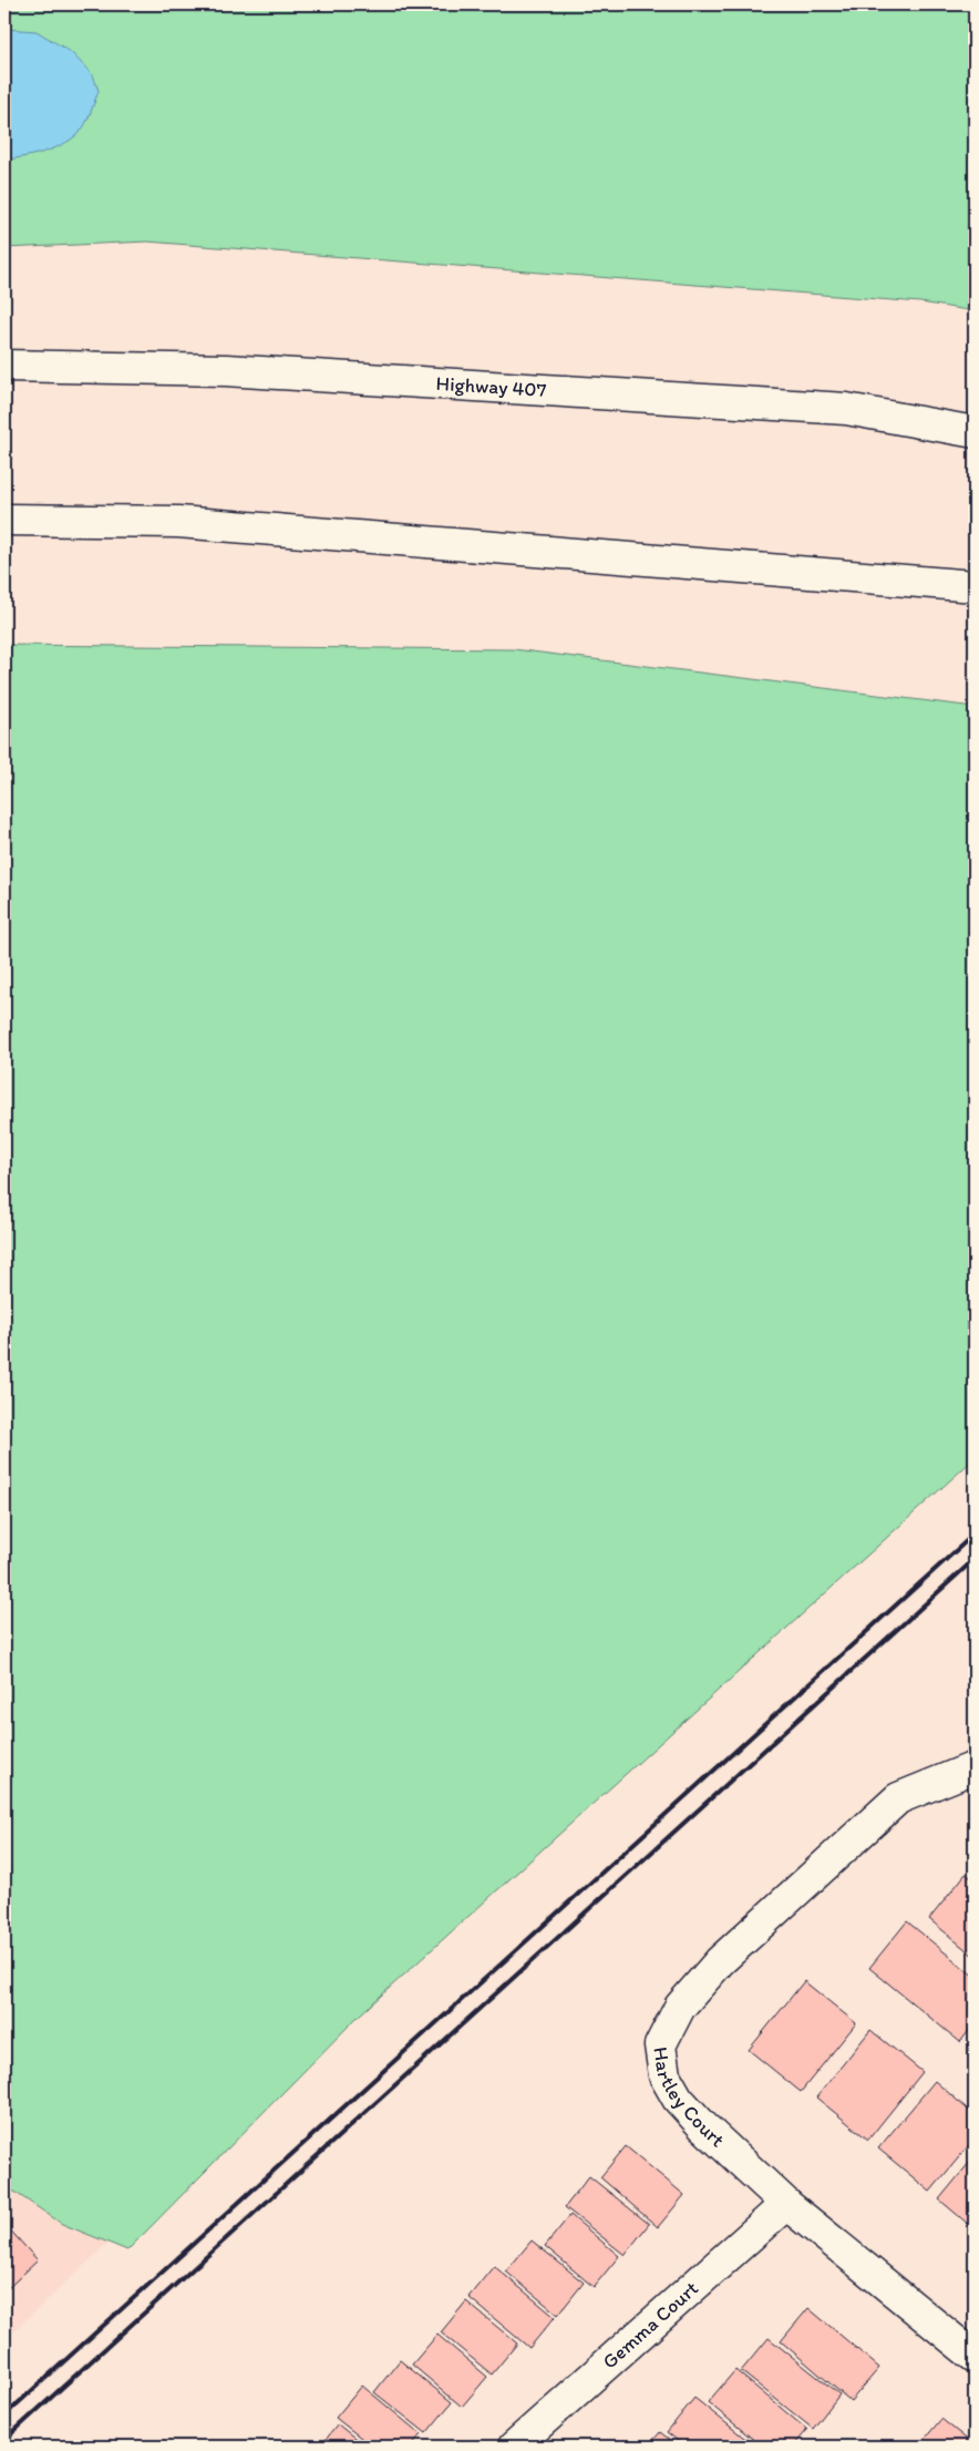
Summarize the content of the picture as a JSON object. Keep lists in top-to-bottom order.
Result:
{
  "streets": {
    "main road": ["Highway 407", "Hartley Court", "Gemma Court"]
  },
  "crossings": [
    ["Hartley Court", "Gemma Court"]
  ]
}
